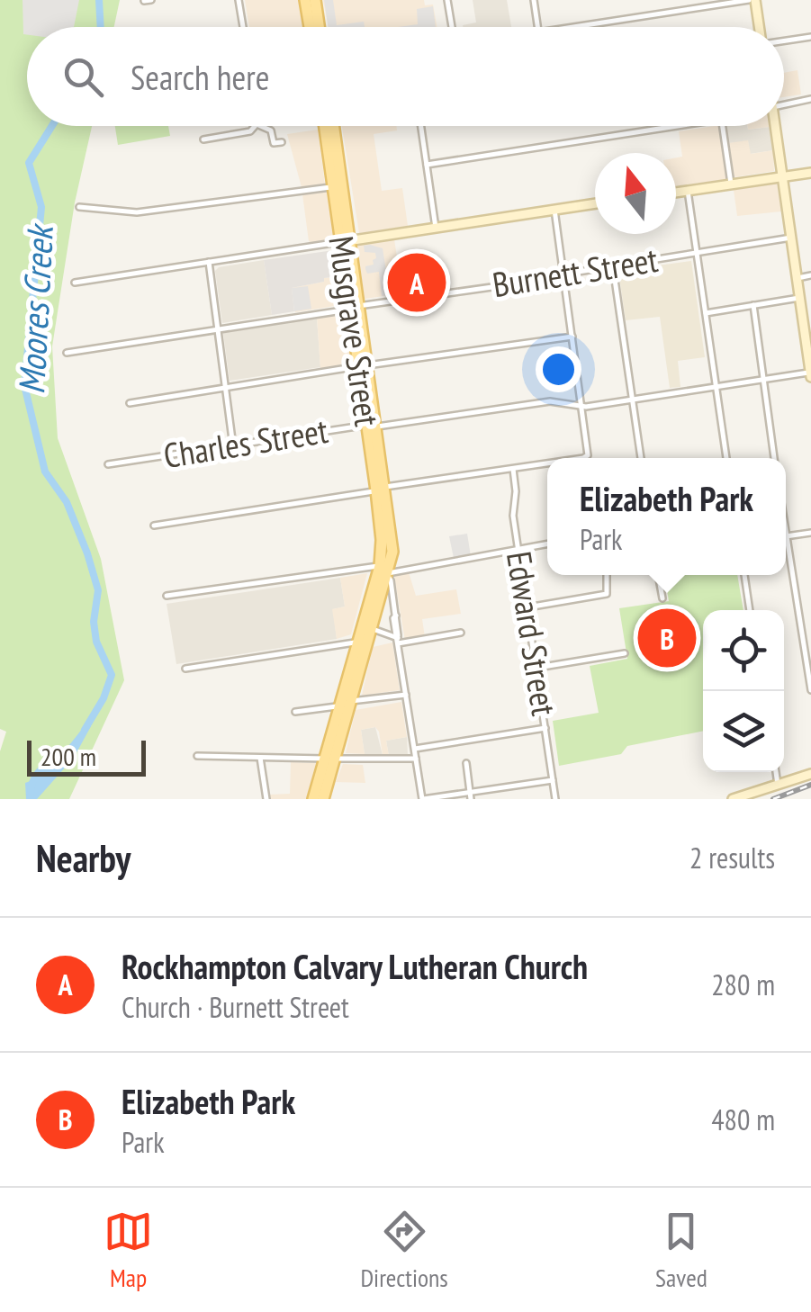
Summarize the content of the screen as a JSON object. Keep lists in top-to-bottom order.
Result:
{
  "streets": {
    "main road": ["Musgrave Street"],
    "street": ["Burnett Street", "Charles Street", "Edward Street"]
  },
  "crossings": [
    ["Burnett Street", "Musgrave Street"],
    ["Musgrave Street", "Charles Street"]
  ],
  "water": ["Moores Creek"],
  "scale_bar": "200 m",
  "north": "top",
  "page": {
    "search": "Search here",
    "pins": ["A", "B"],
    "popup": ["Elizabeth Park", "Park"],
    "scale": "200 m",
    "heading": ["Nearby", "2 results"],
    "list": [
      {
        "mark": "A",
        "name": "Rockhampton Calvary Lutheran Church",
        "note": "Church · Burnett Street",
        "value": "280 m"
      },
      {
        "mark": "B",
        "name": "Elizabeth Park",
        "note": "Park",
        "value": "480 m"
      }
    ],
    "nav": ["Map", "Directions", "Saved"]
  }
}
